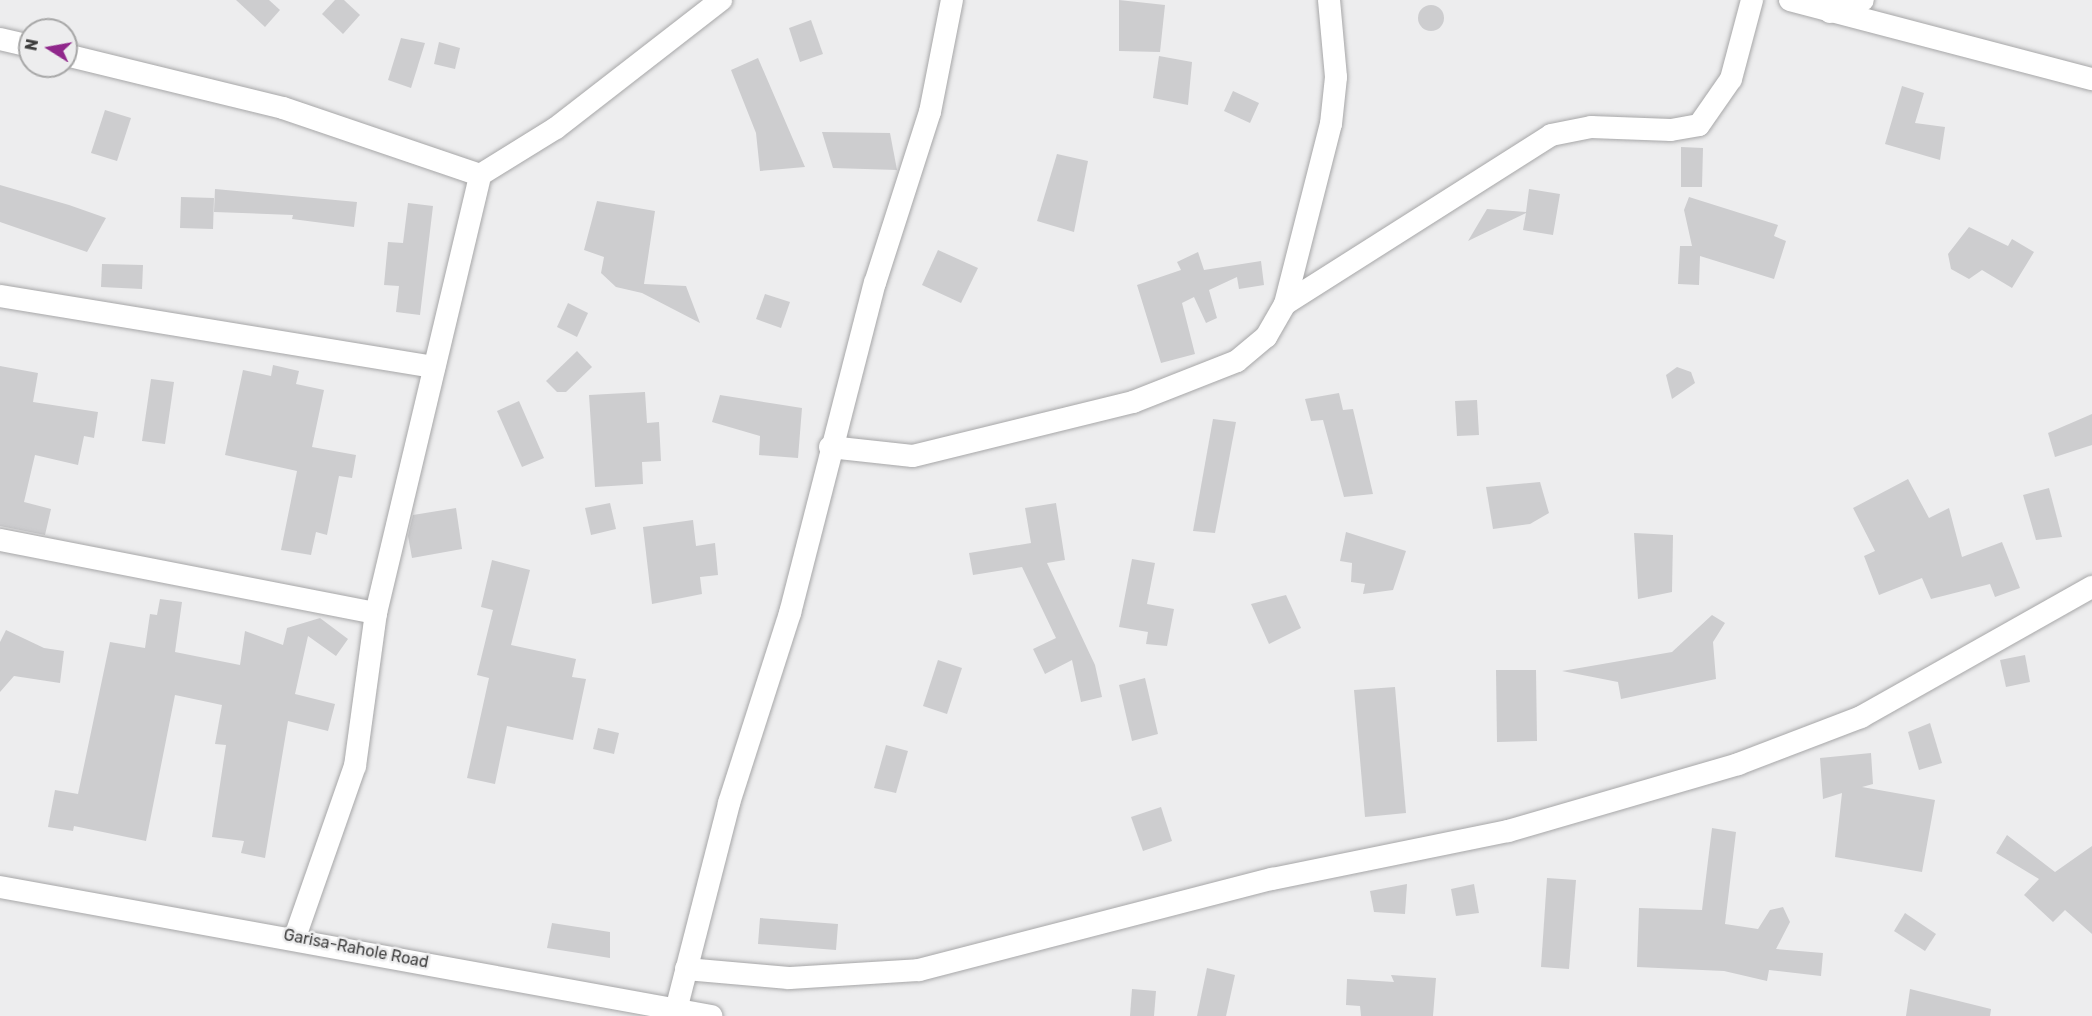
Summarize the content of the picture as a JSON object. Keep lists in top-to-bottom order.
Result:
{
  "streets": {
    "street": ["Garisa-Rahole Road"]
  },
  "north": "left"
}
